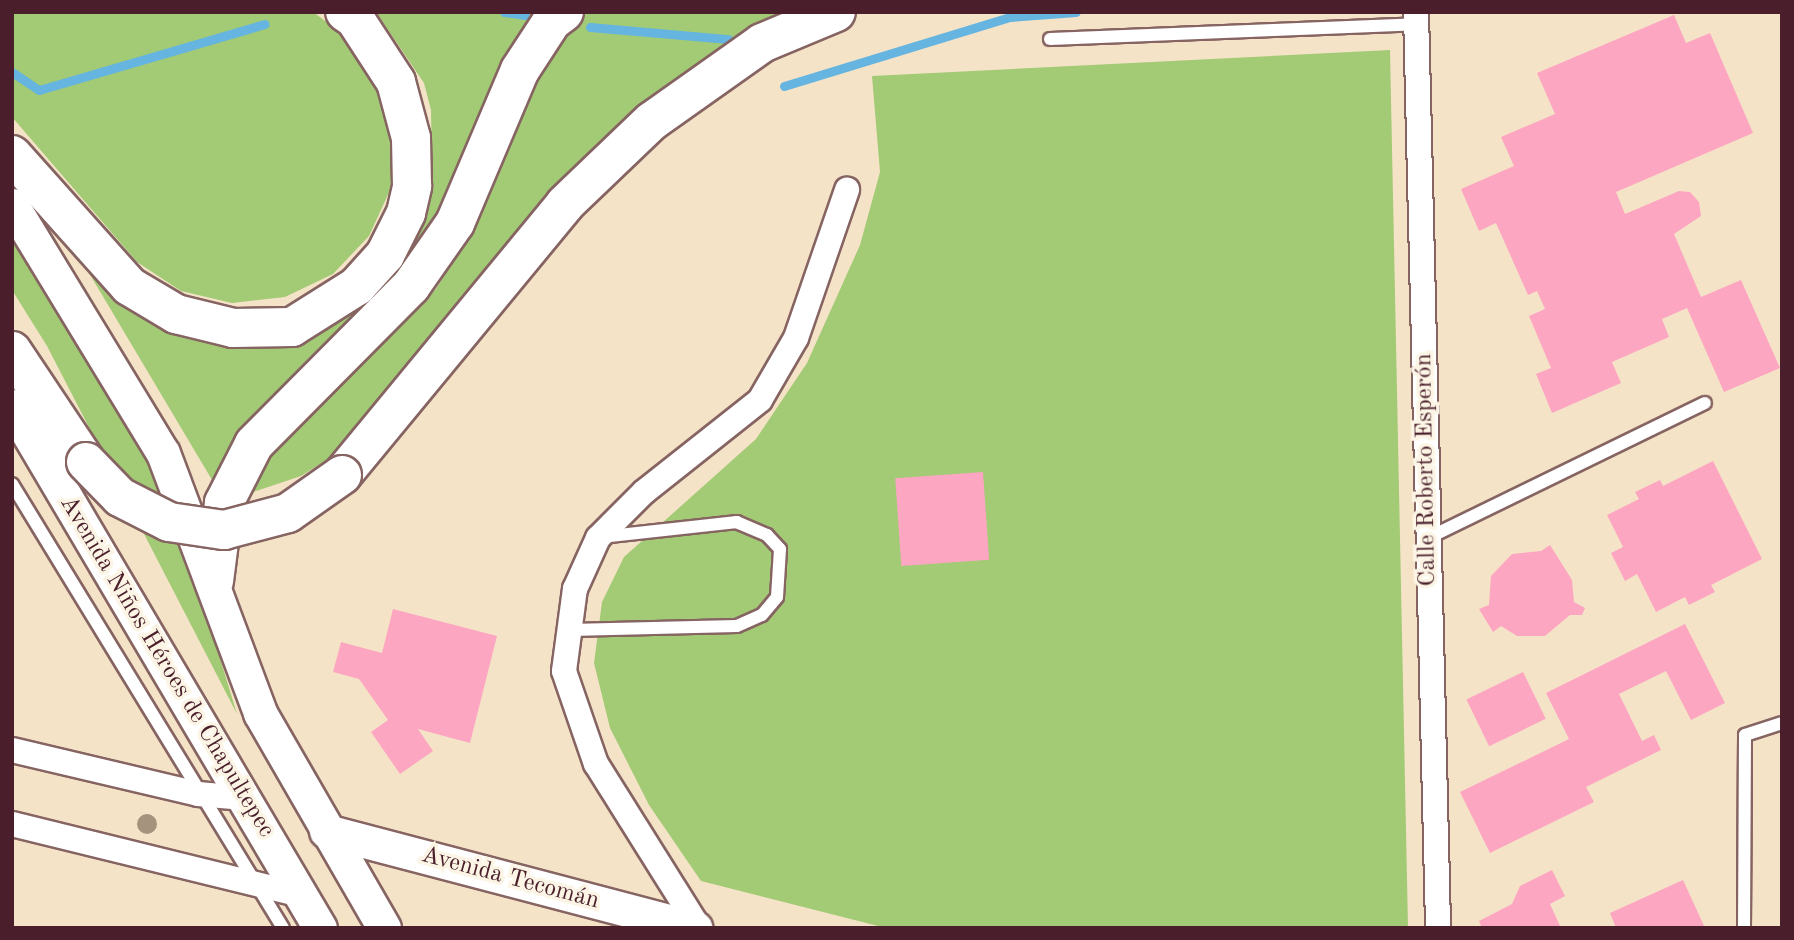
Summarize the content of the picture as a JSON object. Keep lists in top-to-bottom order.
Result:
{
  "streets": {
    "main road": ["Avenida Niños Héroes de Chapultepec", "Avenida Tecomán"],
    "street": ["Calle Roberto Esperón"]
  }
}
